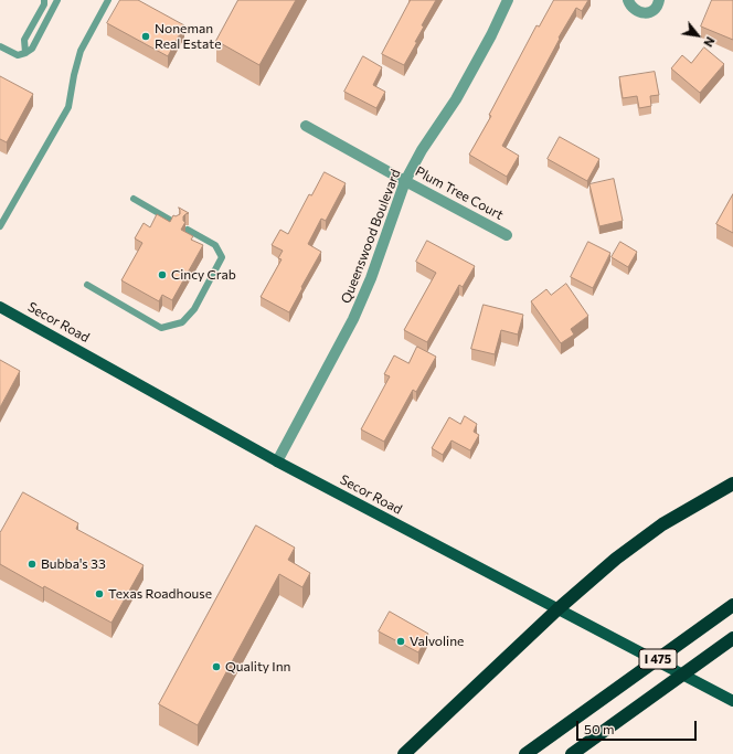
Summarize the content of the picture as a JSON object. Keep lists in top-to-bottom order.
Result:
{
  "streets": {
    "highway": ["I 475"],
    "main road": ["Secor Road"],
    "street": ["Plum Tree Court", "Queenswood Boulevard"]
  },
  "crossings": [
    ["Plum Tree Court", "Queenswood Boulevard"],
    ["Queenswood Boulevard", "Secor Road"]
  ],
  "places": [
    "Noneman Real Estate",
    "Cincy Crab",
    "Bubba's 33",
    "Texas Roadhouse",
    "Valvoline",
    "Quality Inn"
  ],
  "scale_bar": "50 m",
  "north": "bottom right"
}
